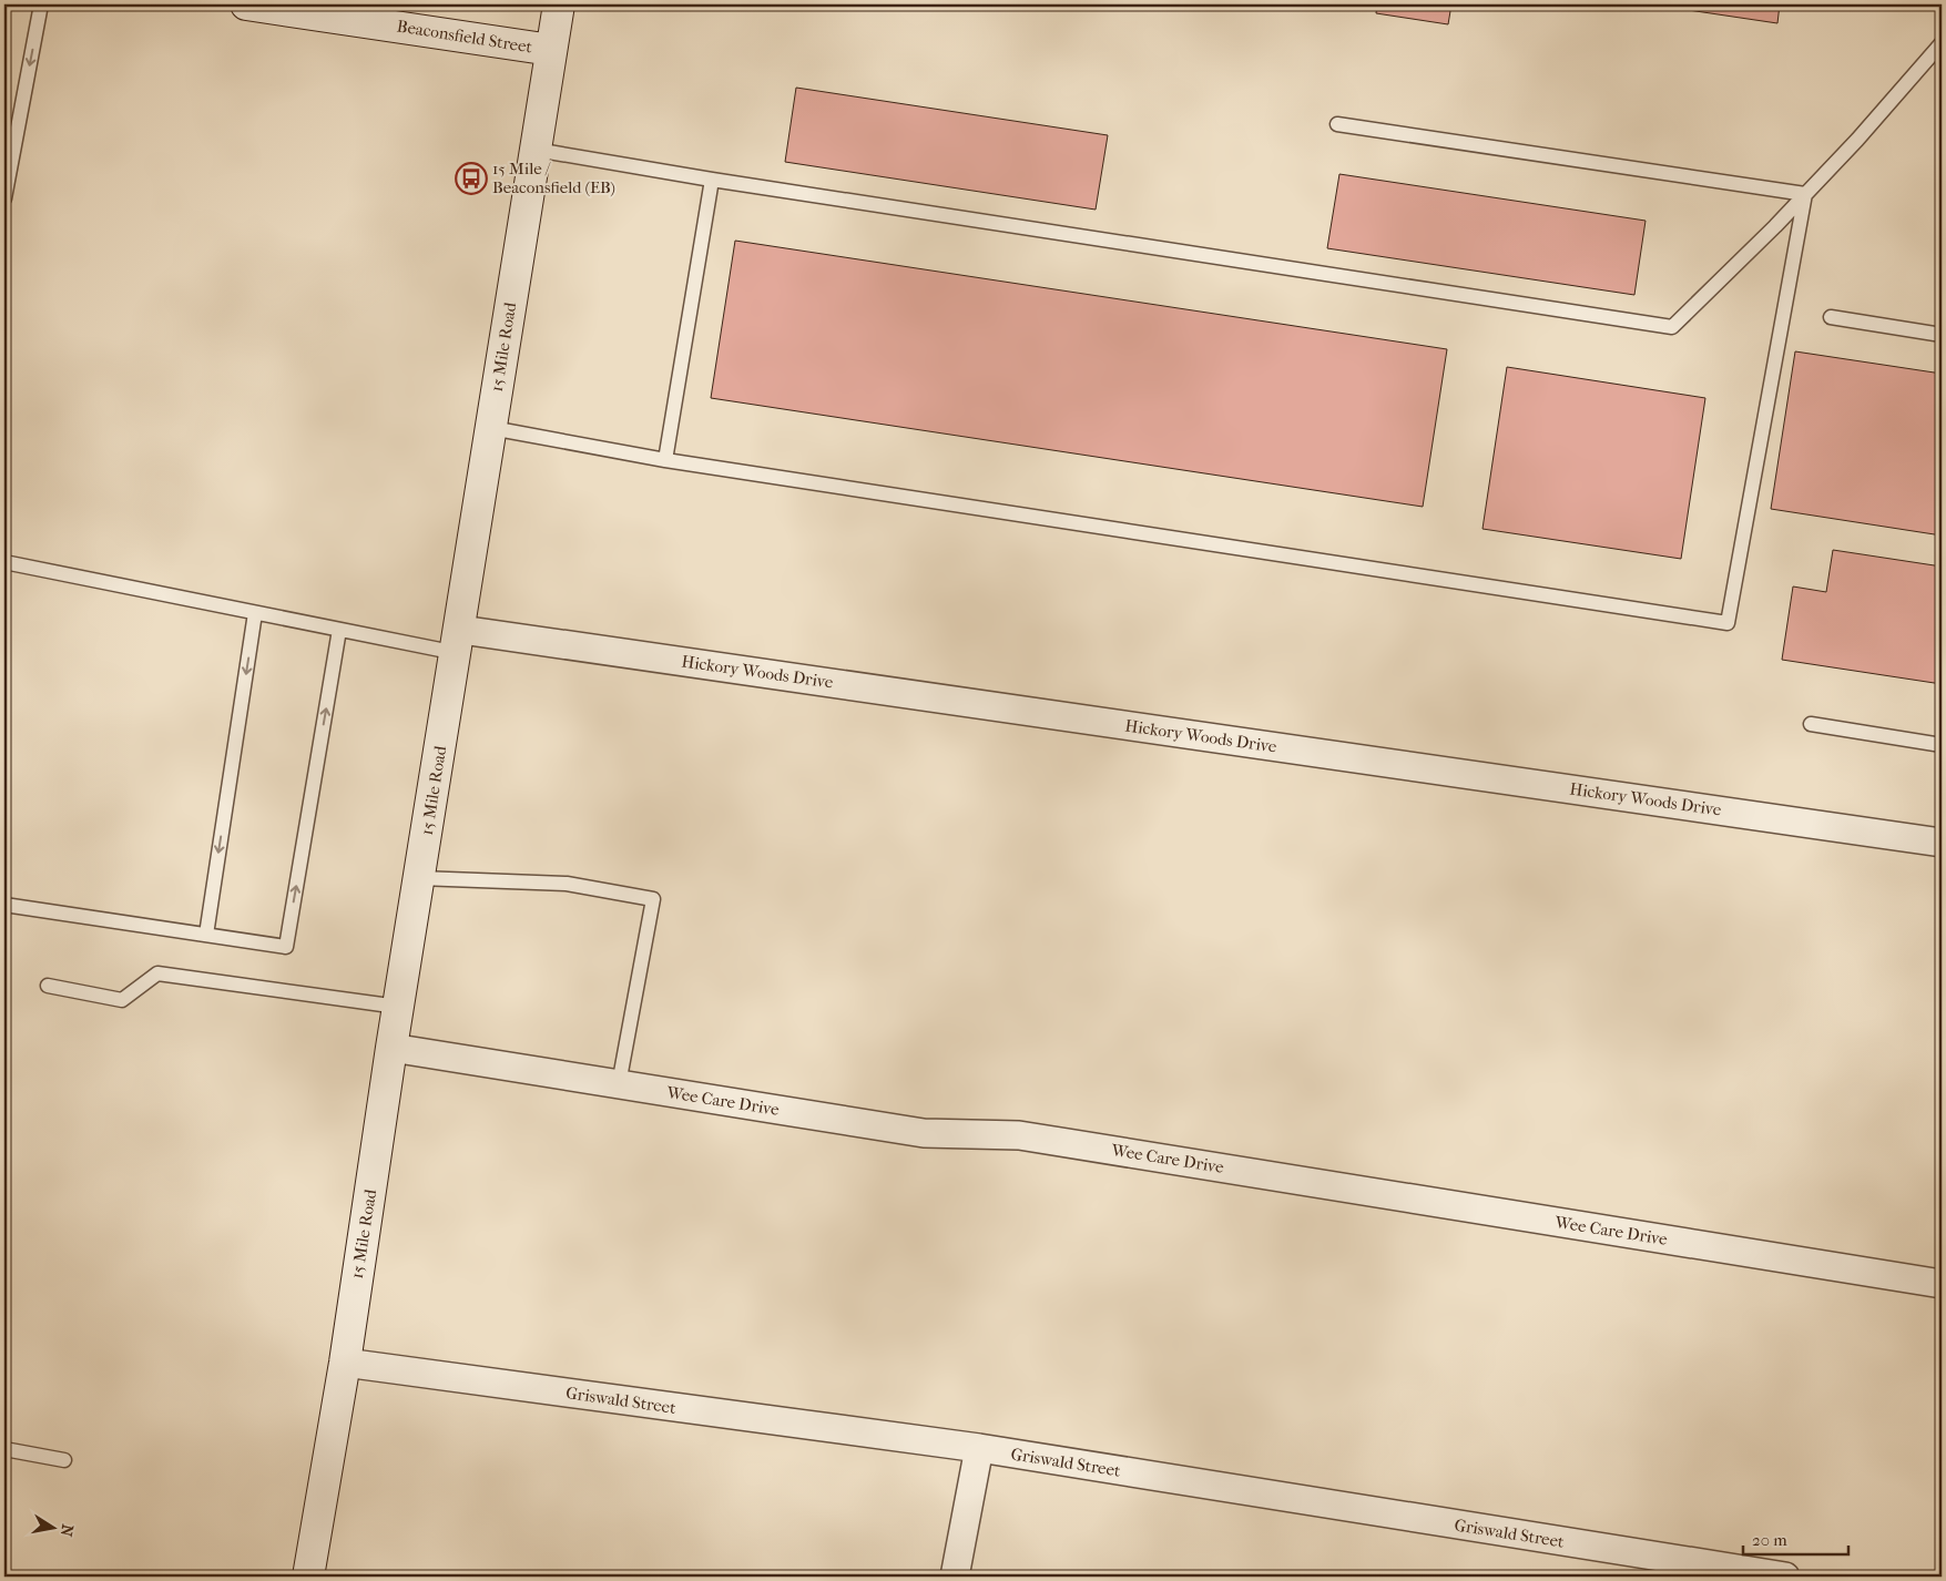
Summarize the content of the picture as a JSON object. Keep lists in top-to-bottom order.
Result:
{
  "streets": {
    "main road": ["Beaconsfield Street", "15 Mile Road"],
    "street": ["Hickory Woods Drive", "Wee Care Drive", "Griswald Street"]
  },
  "crossings": [
    ["Beaconsfield Street", "15 Mile Road"],
    ["15 Mile Road", "Hickory Woods Drive"],
    ["15 Mile Road", "Wee Care Drive"],
    ["15 Mile Road", "Griswald Street"]
  ],
  "places": {
    "bus stop": ["15 Mile / Beaconsfield (EB)"]
  },
  "scale_bar": "20 m",
  "north": "right"
}
